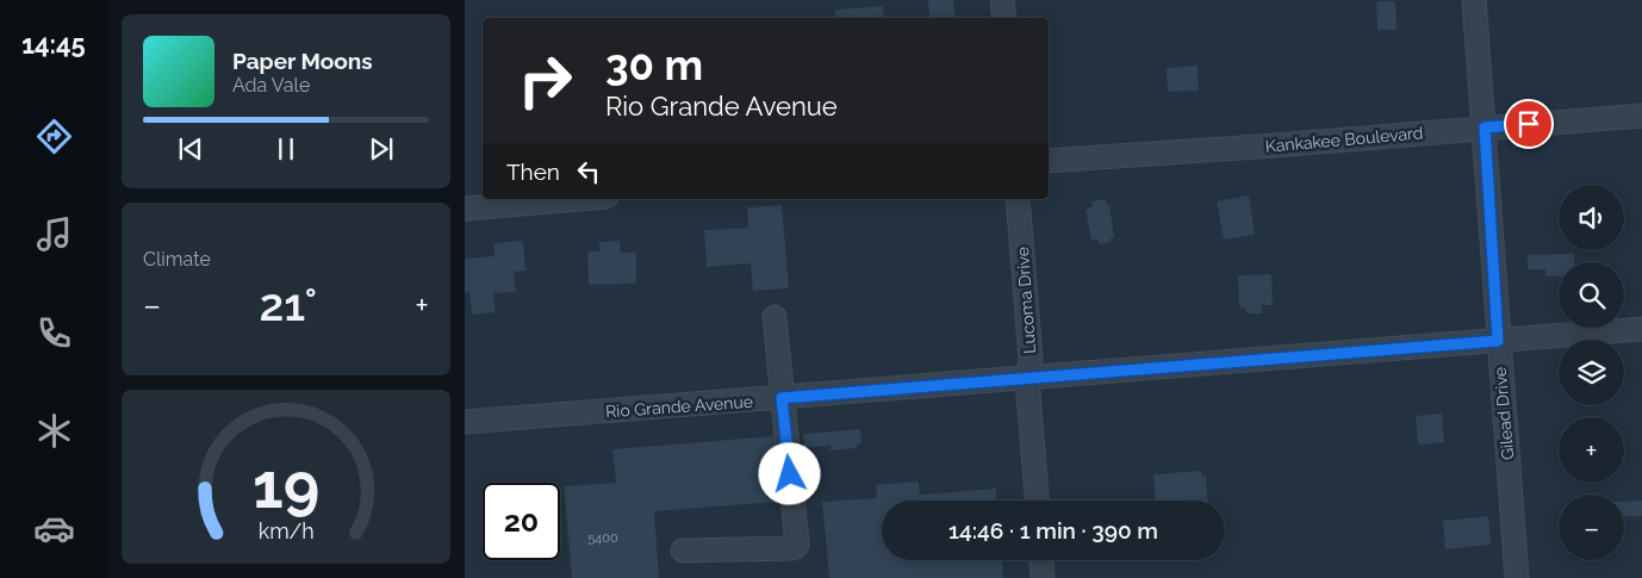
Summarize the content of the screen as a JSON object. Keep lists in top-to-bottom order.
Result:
{
  "streets": {
    "street": [
      "Kankakee Boulevard",
      "Lucoma Drive",
      "Rio Grande Avenue",
      "Gilead Drive"
    ]
  },
  "crossings": [
    ["Kankakee Boulevard", "Gilead Drive"],
    ["Lucoma Drive", "Rio Grande Avenue"],
    ["Rio Grande Avenue", "Gilead Drive"]
  ],
  "house_numbers": ["5400"],
  "page": {
    "tabs": "14:45",
    "turn": ["30 m", "Rio Grande Avenue"],
    "song": ["Paper Moons", "Ada Vale"],
    "then": "Then",
    "map_buttons": ["+", "−"],
    "tile": "Climate",
    "heat": ["−", "21°", "+"],
    "limit": "20",
    "trip": "14:46 · 1 min · 390 m",
    "gauge": ["19", "km/h"]
  }
}
